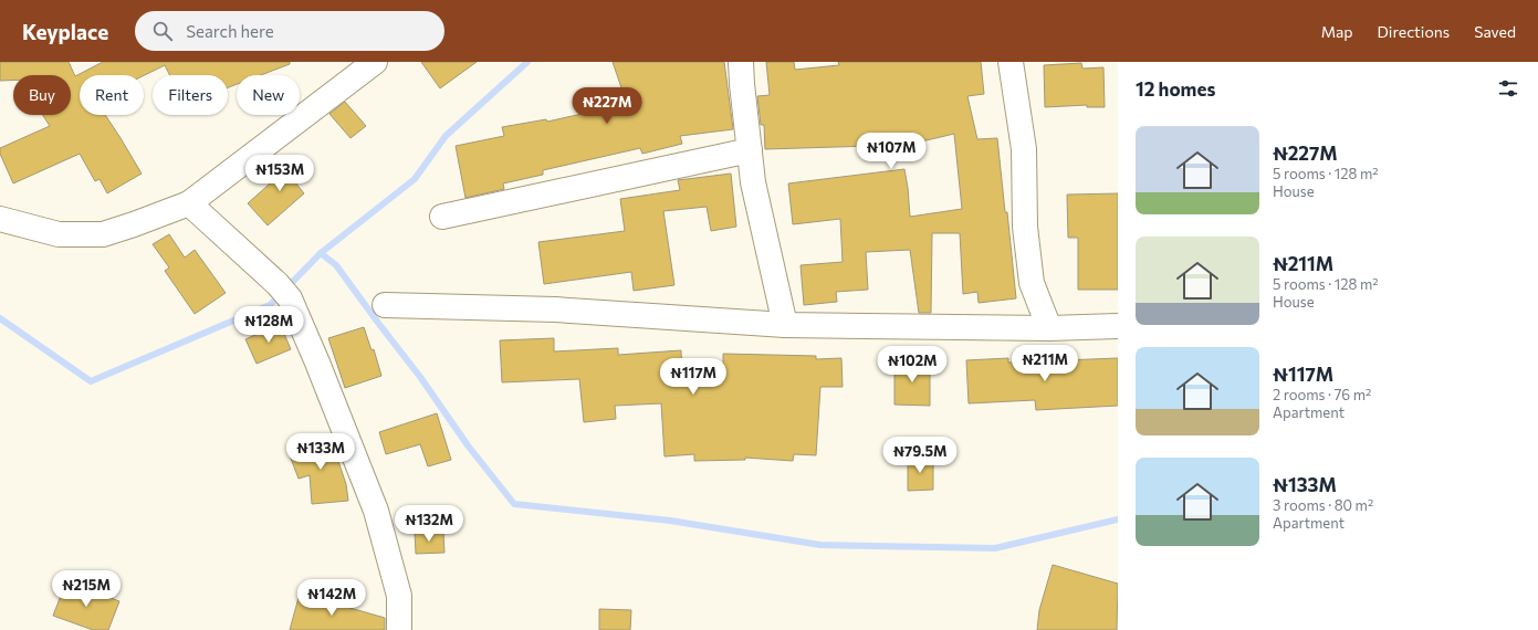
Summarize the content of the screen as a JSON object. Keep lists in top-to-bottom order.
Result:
{
  "page": {
    "header": "Keyplace",
    "search": "Search here",
    "nav": ["Map", "Directions", "Saved"],
    "heading": "12 homes",
    "chip": [
      "Buy",
      "Rent",
      "Filters",
      "New"
    ],
    "price": [
      "₦227M",
      "₦107M",
      "₦153M",
      "₦128M",
      "₦211M",
      "₦102M",
      "₦117M",
      "₦133M",
      "₦79.5M",
      "₦132M",
      "₦215M",
      "₦142M"
    ],
    "list": [
      {
        "name": "₦227M",
        "note": "5 rooms · 128 m² · House"
      },
      {
        "name": "₦211M",
        "note": "5 rooms · 128 m² · House"
      },
      {
        "name": "₦117M",
        "note": "2 rooms · 76 m² · Apartment"
      },
      {
        "name": "₦133M",
        "note": "3 rooms · 80 m² · Apartment"
      }
    ]
  }
}
